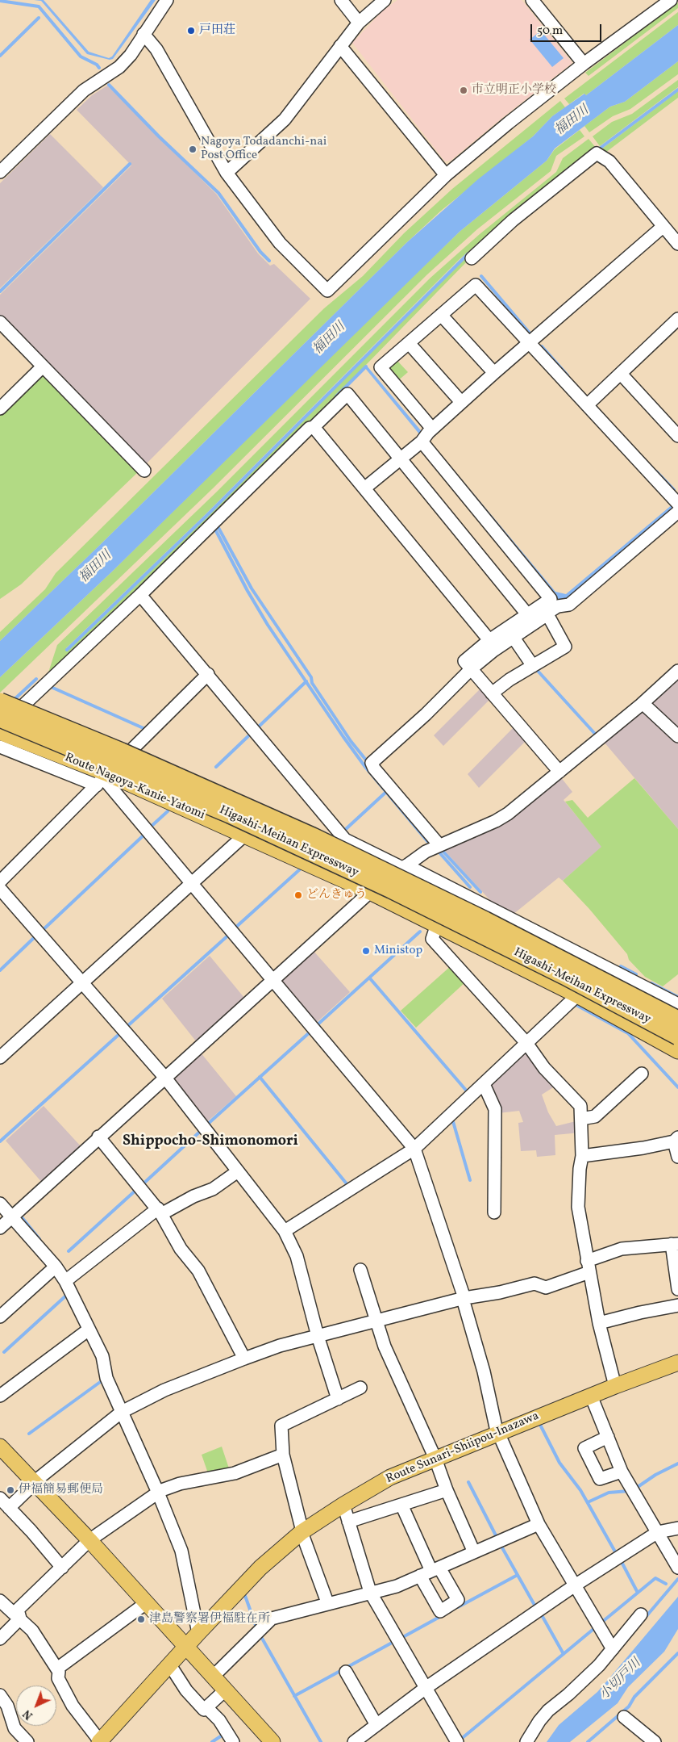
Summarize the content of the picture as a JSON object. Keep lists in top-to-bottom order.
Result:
{
  "streets": {
    "highway": ["Higashi-Meihan Expressway"],
    "main road": ["Route Nagoya-Kanie-Yatomi", "Route Sunari-Shiipou-Inazawa"]
  },
  "districts": ["Shippocho-Shimonomori"],
  "water": ["福田川", "小切戸川"],
  "places": [
    "戸田荘",
    "市立明正小学校",
    "Nagoya Todadanchi-nai Post Office",
    "どんきゅう",
    "Ministop",
    "伊福簡易郵便局",
    "津島警察署伊福駐在所"
  ],
  "scale_bar": "50 m",
  "north": "bottom left"
}
